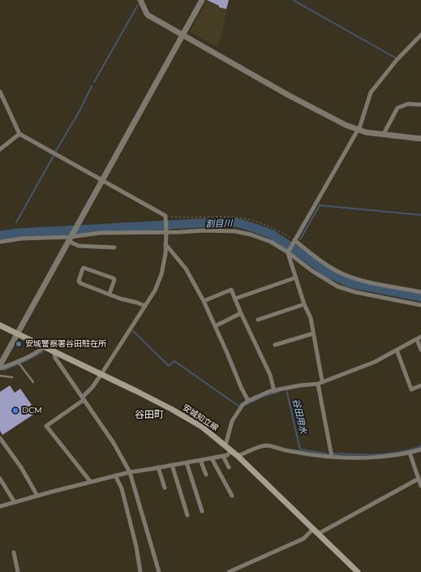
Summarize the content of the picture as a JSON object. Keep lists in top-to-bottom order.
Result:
{
  "streets": {
    "main road": ["安城知立線"]
  },
  "districts": ["谷田町"],
  "water": ["割目川", "谷田用水"],
  "places": ["安城警察署谷田駐在所", "DCM"]
}
